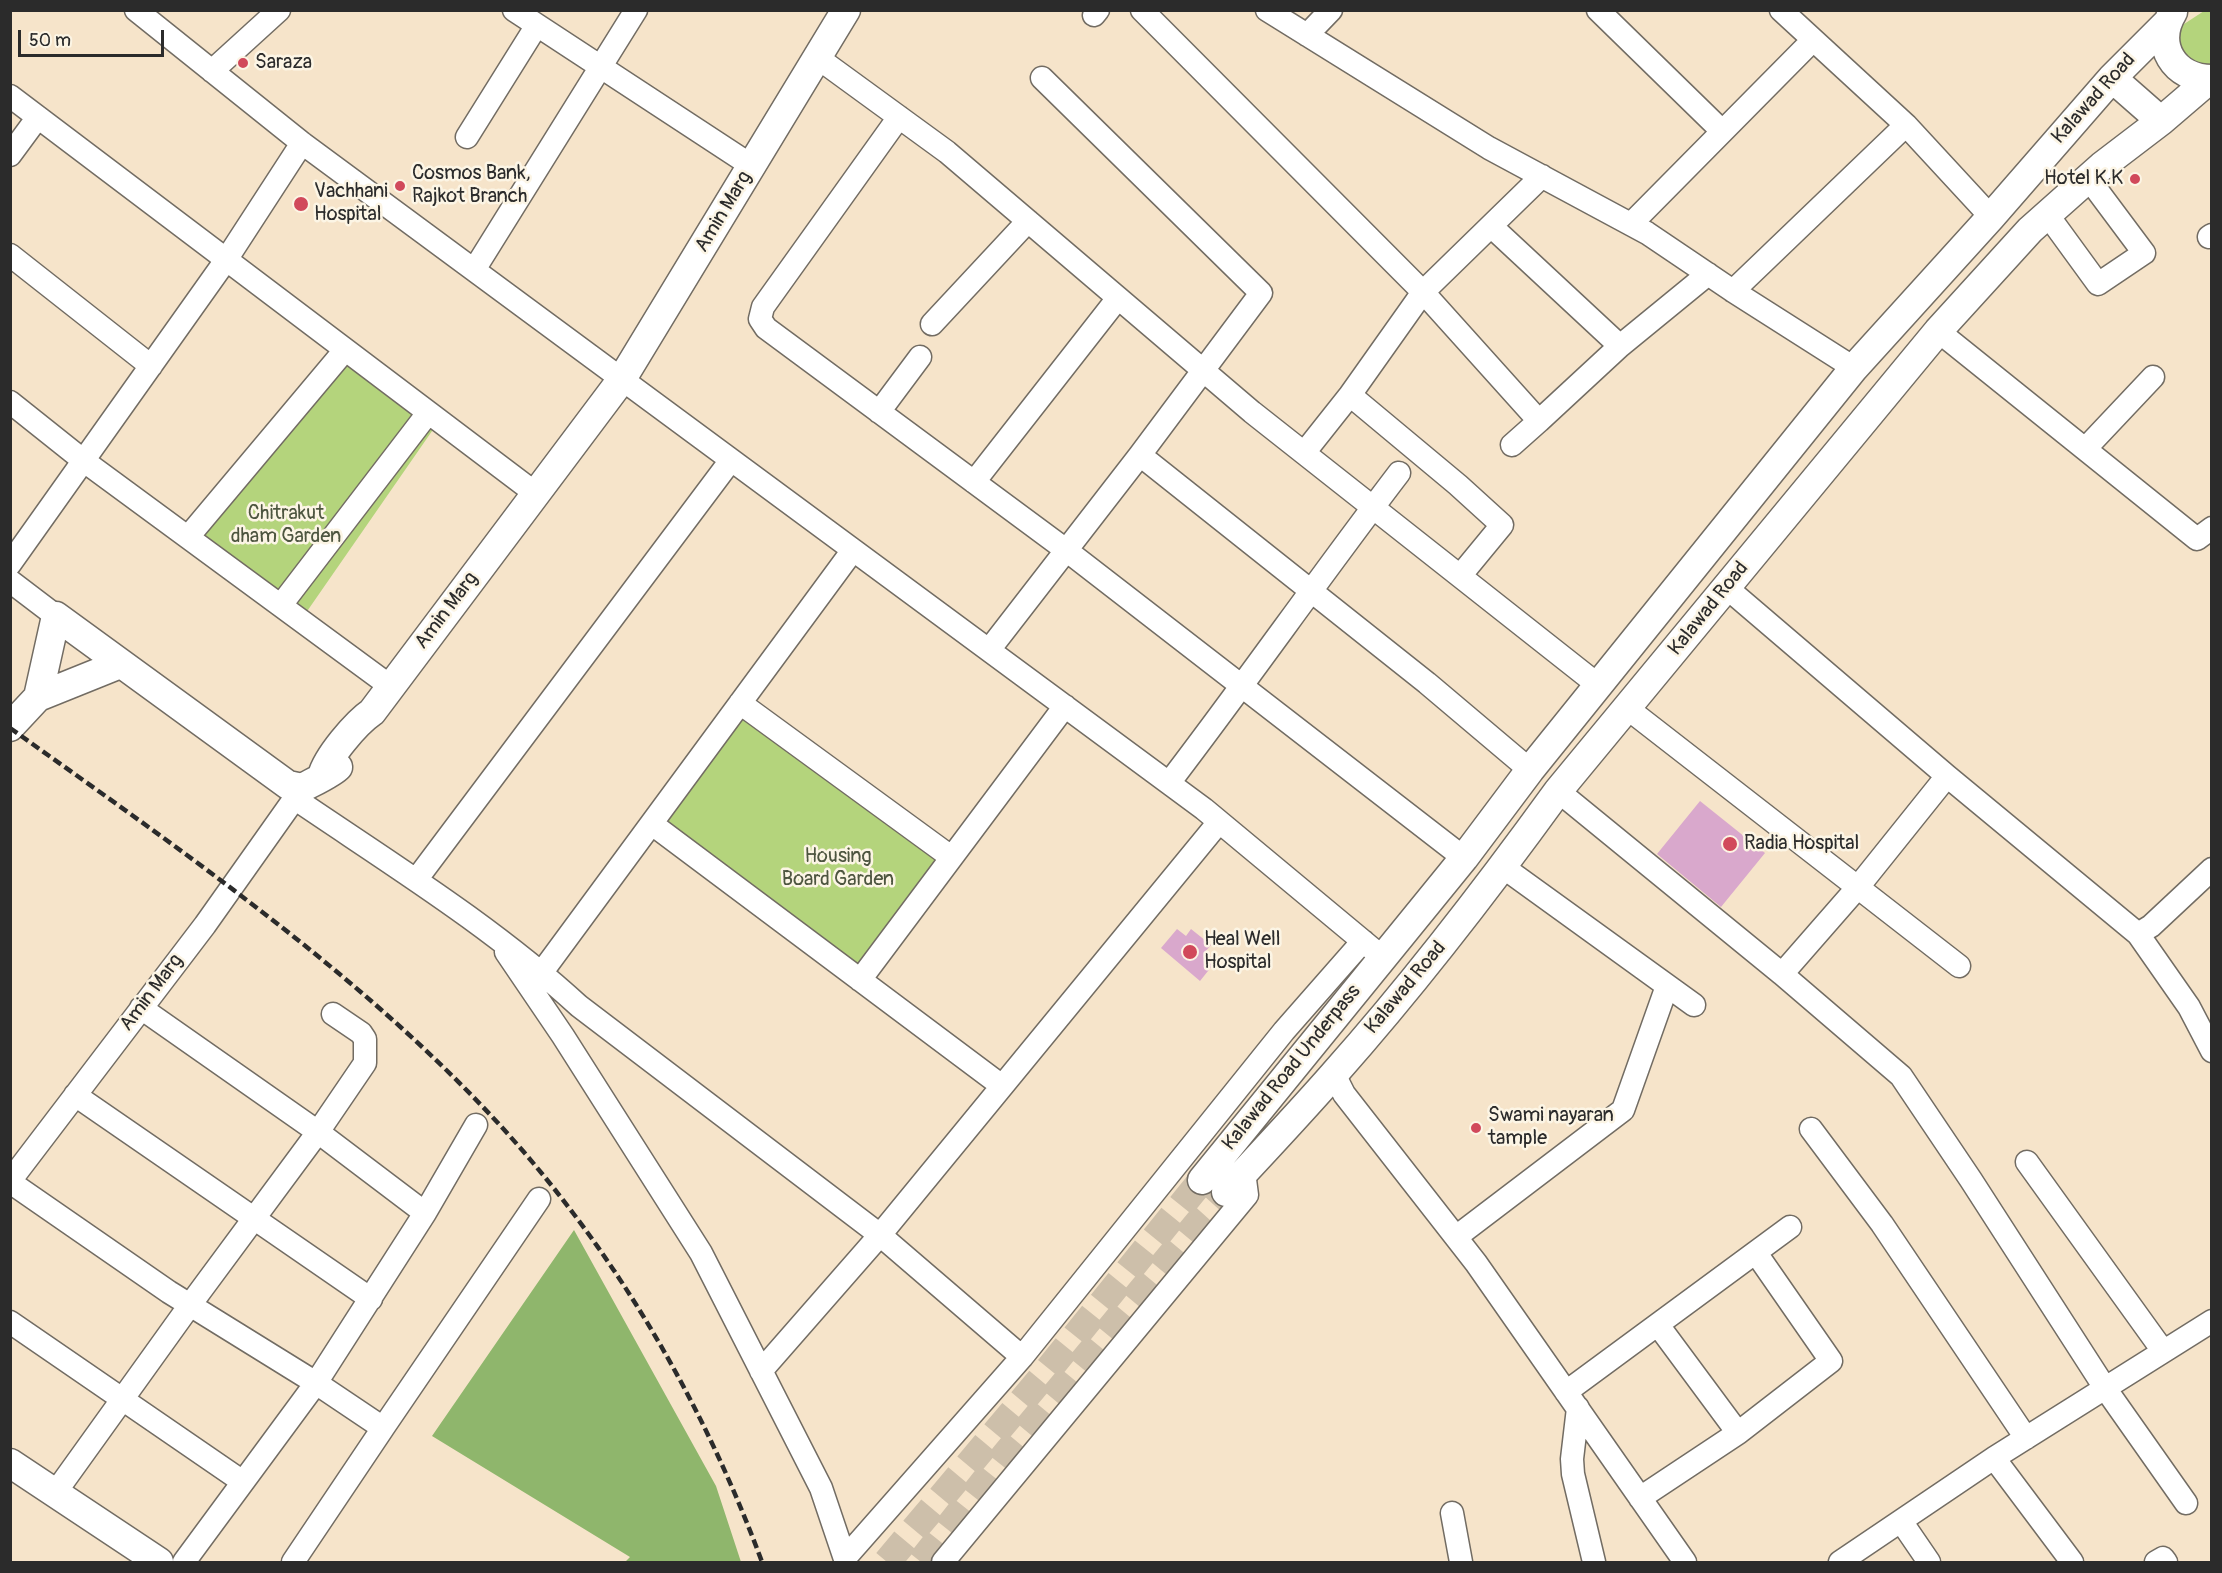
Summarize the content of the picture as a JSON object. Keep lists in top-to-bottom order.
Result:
{
  "streets": {
    "main road": ["Kalawad Road", "Amin Marg", "Kalawad Road Underpass"]
  },
  "crossings": [
    ["Kalawad Road", "Kalawad Road Underpass"]
  ],
  "parks": ["Chitrakut dham Garden", "Housing Board Garden"],
  "places": [
    "Saraza",
    "Hotel K.K",
    "Cosmos Bank, Rajkot Branch",
    "Vachhani Hospital",
    "Radia Hospital",
    "Heal Well Hospital",
    "Swami nayaran tample"
  ],
  "scale_bar": "50 m"
}
